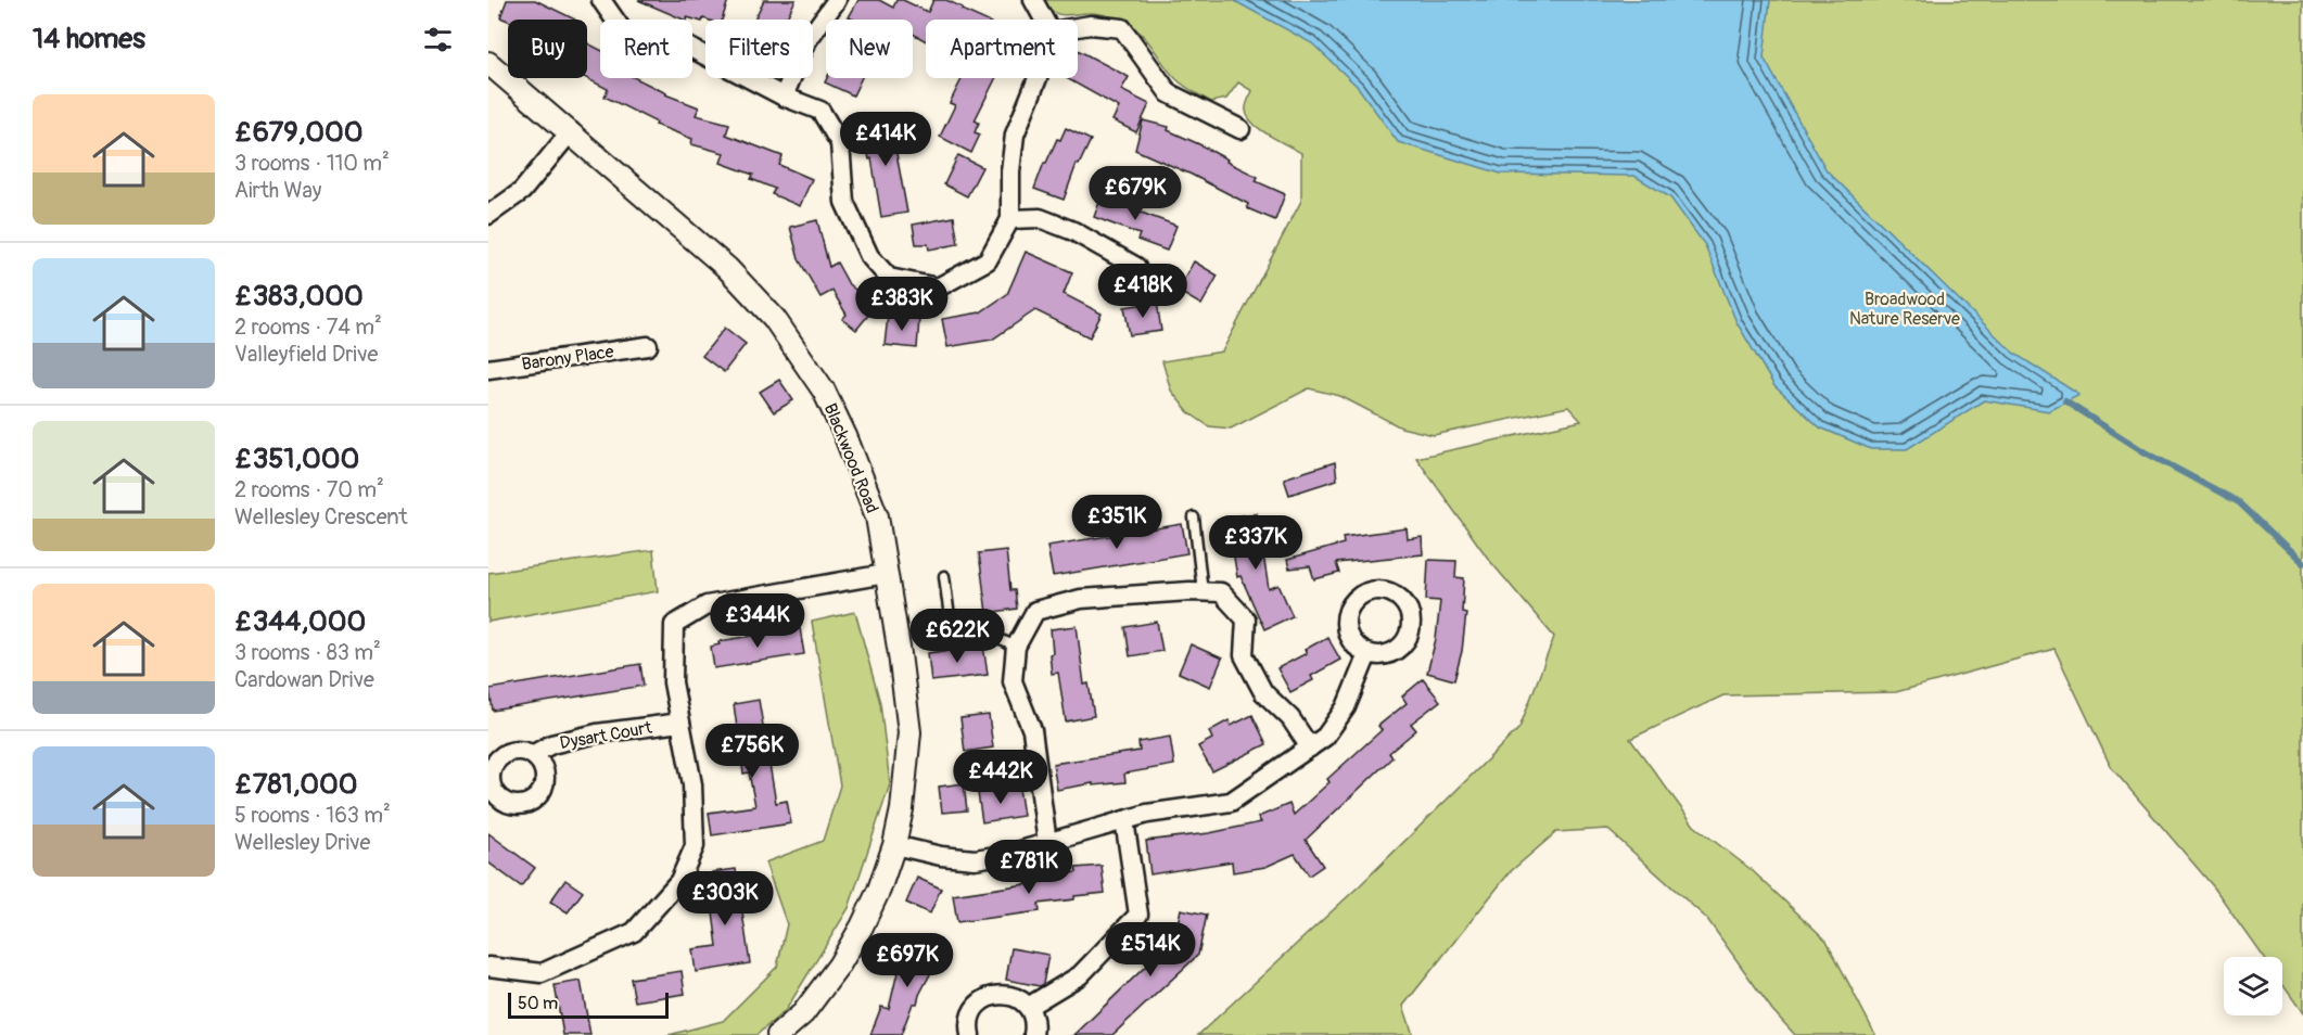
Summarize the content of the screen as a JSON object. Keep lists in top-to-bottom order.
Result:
{
  "streets": {
    "street": ["Barony Place", "Blackwood Road", "Dysart Court"]
  },
  "parks": ["Broadwood Nature Reserve"],
  "scale_bar": "50 m",
  "page": {
    "heading": "14 homes",
    "chip": [
      "Buy",
      "Rent",
      "Filters",
      "New",
      "Apartment"
    ],
    "list": [
      {
        "name": "£679,000",
        "note": "3 rooms · 110 m² · Airth Way"
      },
      {
        "name": "£383,000",
        "note": "2 rooms · 74 m² · Valleyfield Drive"
      },
      {
        "name": "£351,000",
        "note": "2 rooms · 70 m² · Wellesley Crescent"
      },
      {
        "name": "£344,000",
        "note": "3 rooms · 83 m² · Cardowan Drive"
      },
      {
        "name": "£781,000",
        "note": "5 rooms · 163 m² · Wellesley Drive"
      }
    ],
    "price": [
      "£414K",
      "£679K",
      "£418K",
      "£383K",
      "£351K",
      "£337K",
      "£344K",
      "£622K",
      "£756K",
      "£442K",
      "£781K",
      "£303K",
      "£514K",
      "£697K"
    ],
    "scale": "50 m"
  }
}
